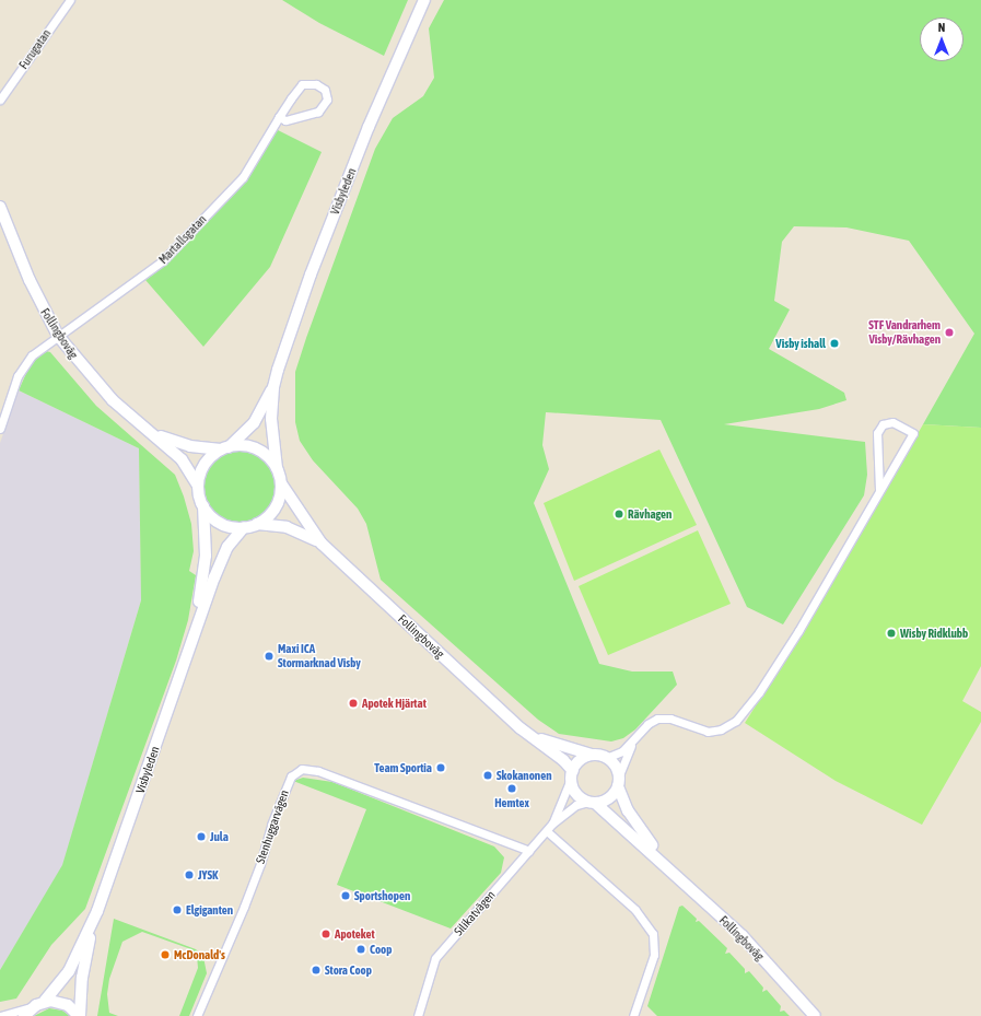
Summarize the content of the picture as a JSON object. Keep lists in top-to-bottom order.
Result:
{
  "streets": {
    "main road": ["Visbyleden", "Follingboväg"],
    "street": [
      "Furugatan",
      "Martallsgatan",
      "Stenhuggarvägen",
      "Silikatvägen"
    ]
  },
  "crossings": [
    ["Visbyleden", "Follingboväg"],
    ["Martallsgatan", "Follingboväg"],
    ["Stenhuggarvägen", "Silikatvägen"]
  ],
  "places": [
    "STF Vandrarhem Visby/Rävhagen",
    "Visby ishall",
    "Rävhagen",
    "Wisby Ridklubb",
    "Maxi ICA Stormarknad Visby",
    "Apotek Hjärtat",
    "Team Sportia",
    "Skokanonen",
    "Hemtex",
    "Jula",
    "JYSK",
    "Sportshopen",
    "Elgiganten",
    "Apoteket",
    "Coop",
    "McDonald's",
    "Stora Coop"
  ],
  "north": "top"
}
